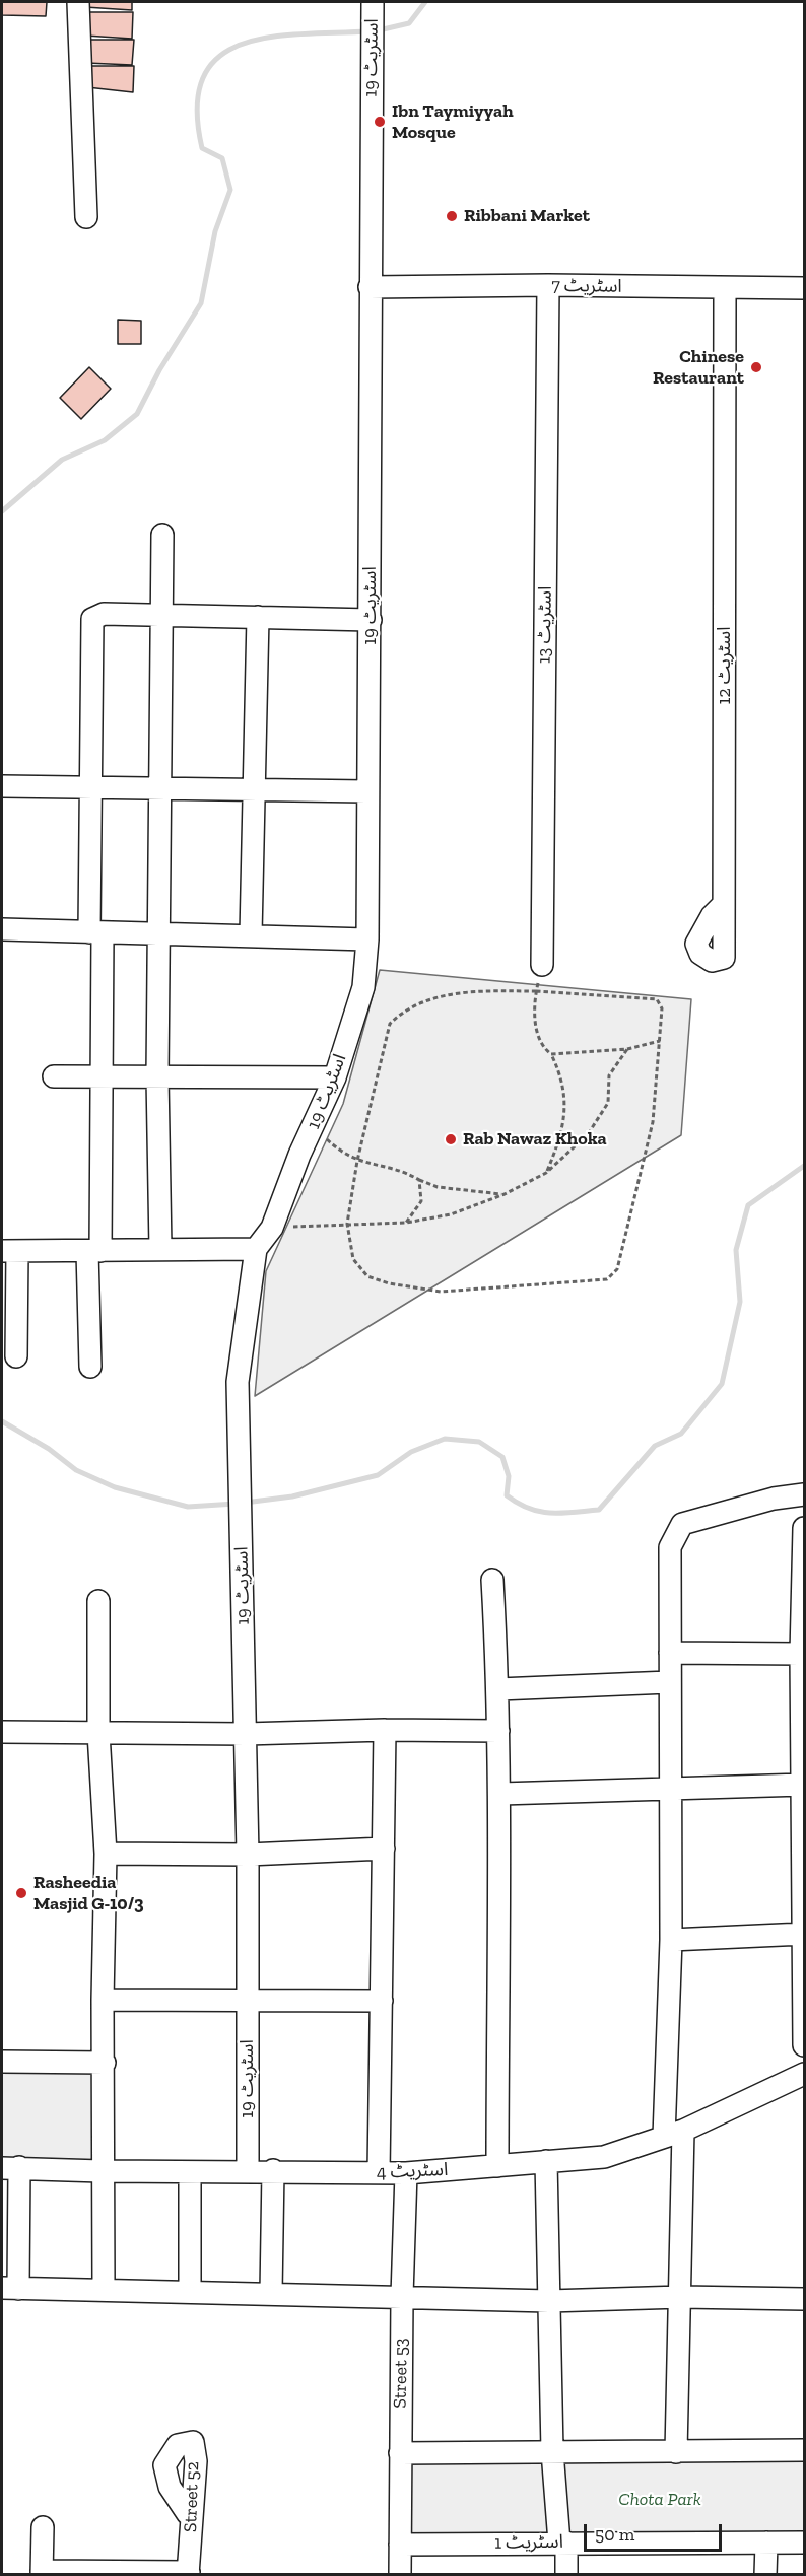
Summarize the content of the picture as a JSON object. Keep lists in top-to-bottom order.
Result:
{
  "streets": {
    "street": [
      "اسٹریٹ 19",
      "اسٹریٹ 7",
      "اسٹریٹ 13",
      "اسٹریٹ 12",
      "اسٹریٹ 4",
      "Street 53",
      "Street 52",
      "اسٹریٹ 1"
    ]
  },
  "crossings": [
    ["اسٹریٹ 19", "اسٹریٹ 7"],
    ["اسٹریٹ 19", "اسٹریٹ 4"],
    ["اسٹریٹ 7", "اسٹریٹ 13"],
    ["اسٹریٹ 7", "اسٹریٹ 12"],
    ["اسٹریٹ 4", "Street 53"],
    ["Street 53", "اسٹریٹ 1"]
  ],
  "parks": ["Chota Park"],
  "places": [
    "Ibn Taymiyyah Mosque",
    "Ribbani Market",
    "Chinese Restaurant",
    "Rab Nawaz Khoka",
    "Rasheedia Masjid G-10/3"
  ],
  "scale_bar": "50 m"
}
